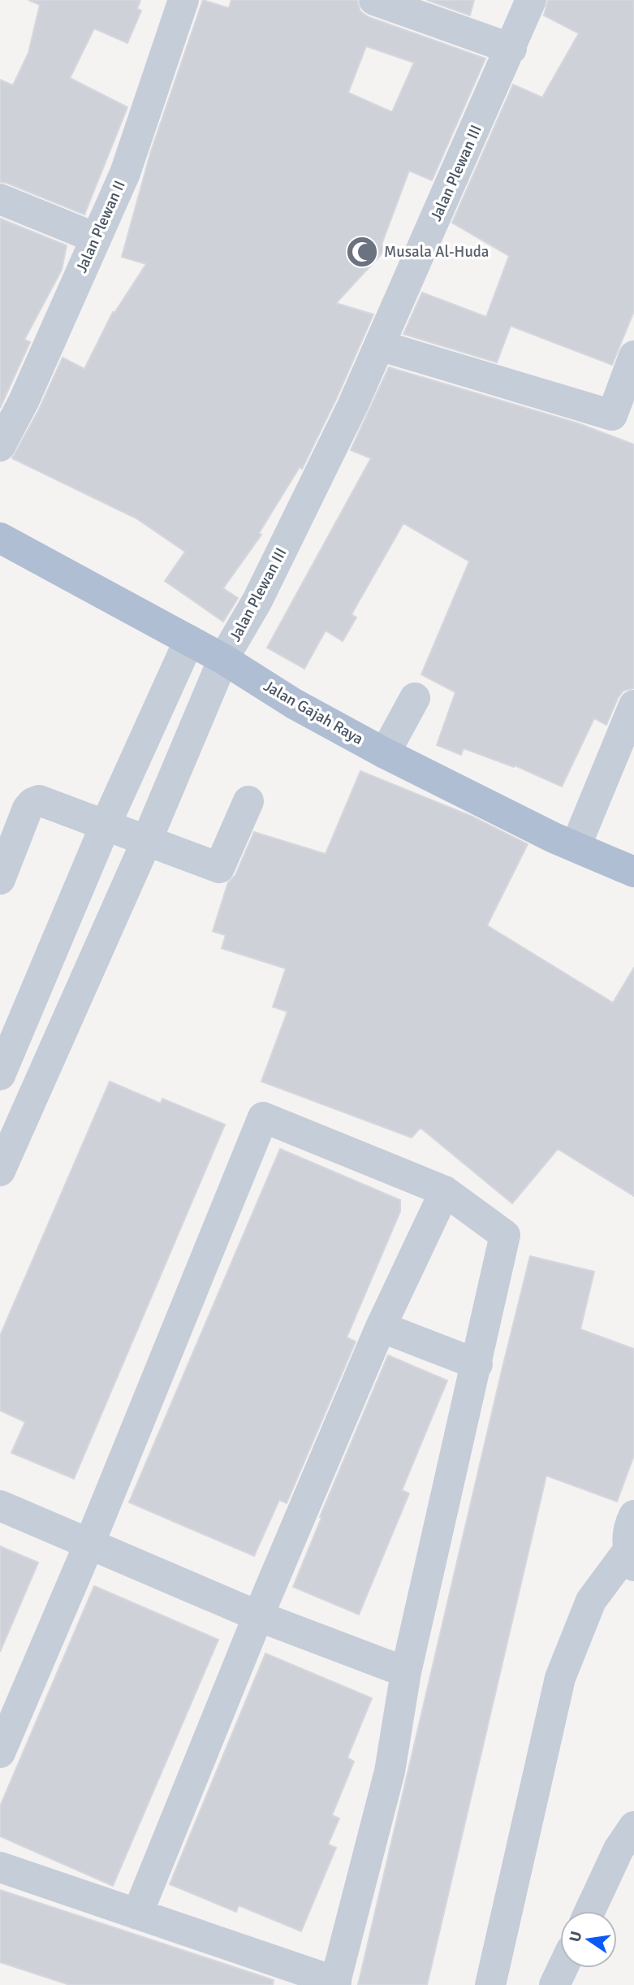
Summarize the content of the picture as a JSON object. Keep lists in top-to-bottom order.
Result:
{
  "streets": {
    "main road": ["Jalan Gajah Raya"],
    "street": ["Jalan Plewan III", "Jalan Plewan II"]
  },
  "crossings": [
    ["Jalan Plewan III", "Jalan Gajah Raya"]
  ],
  "places": {
    "mosque": ["Musala Al-Huda"]
  },
  "north": "left"
}
